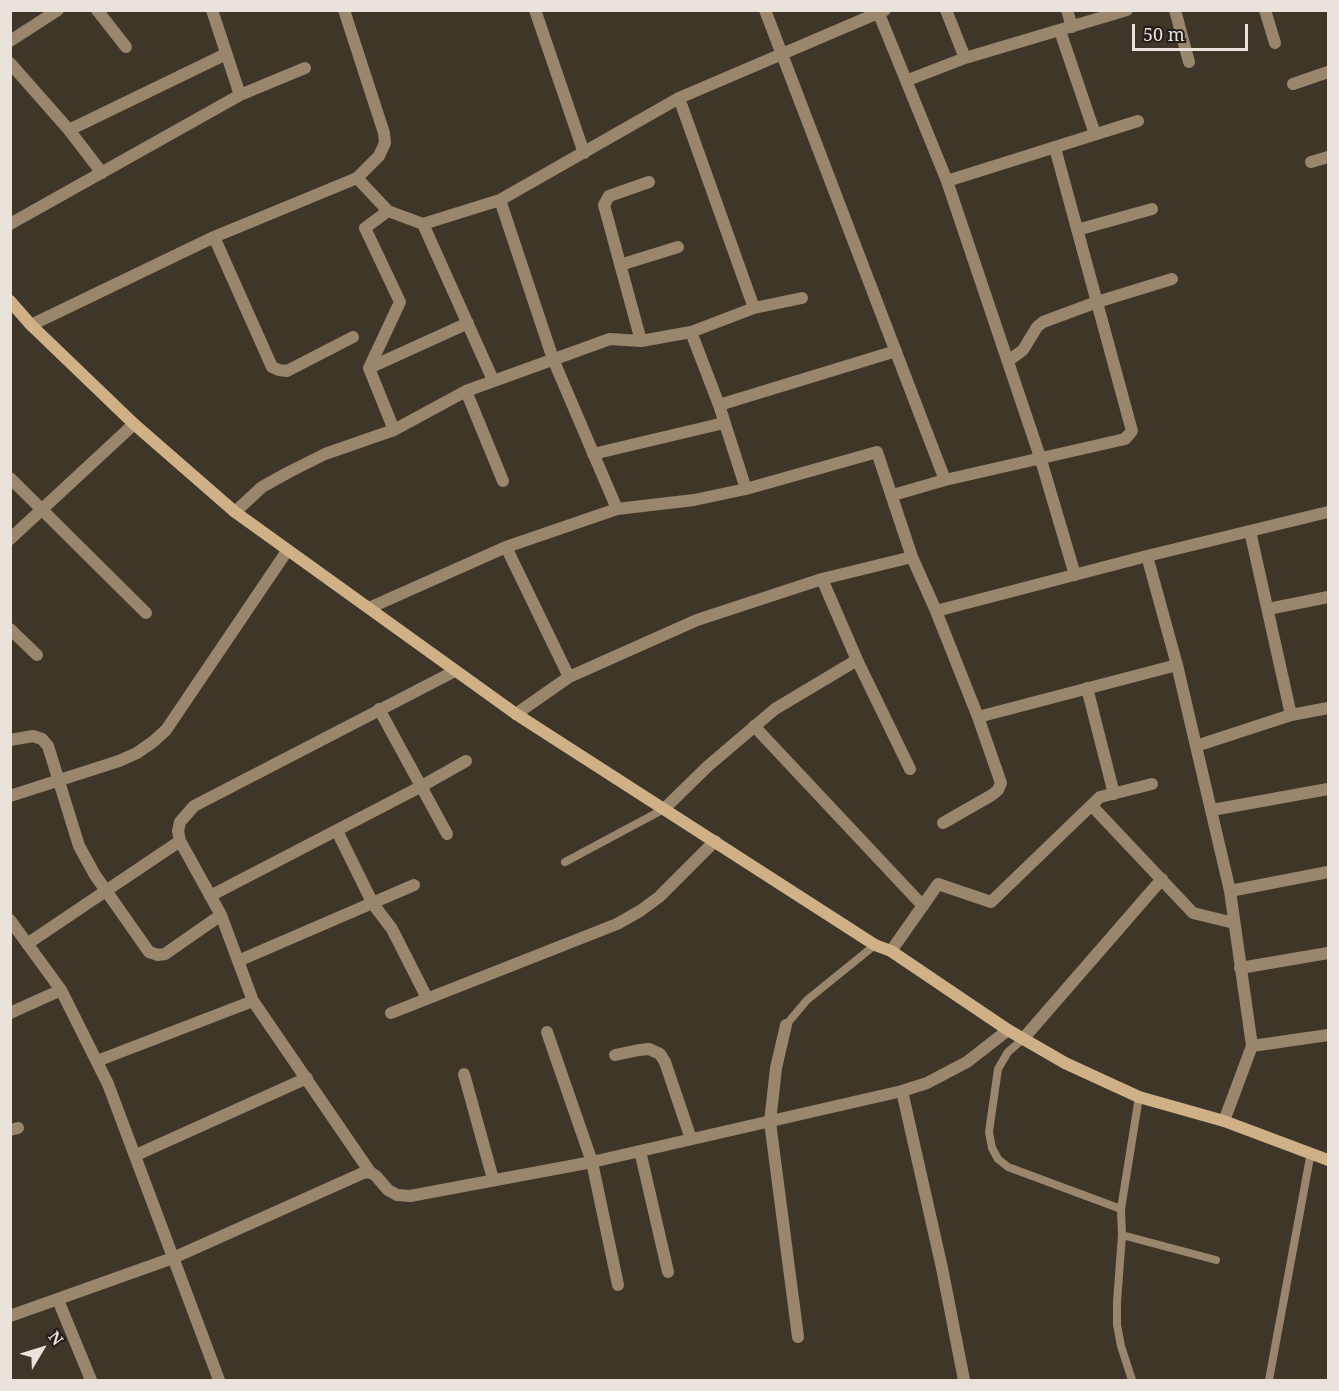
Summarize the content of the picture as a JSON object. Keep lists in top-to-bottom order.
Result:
{
  "scale_bar": "50 m",
  "north": "top right"
}
